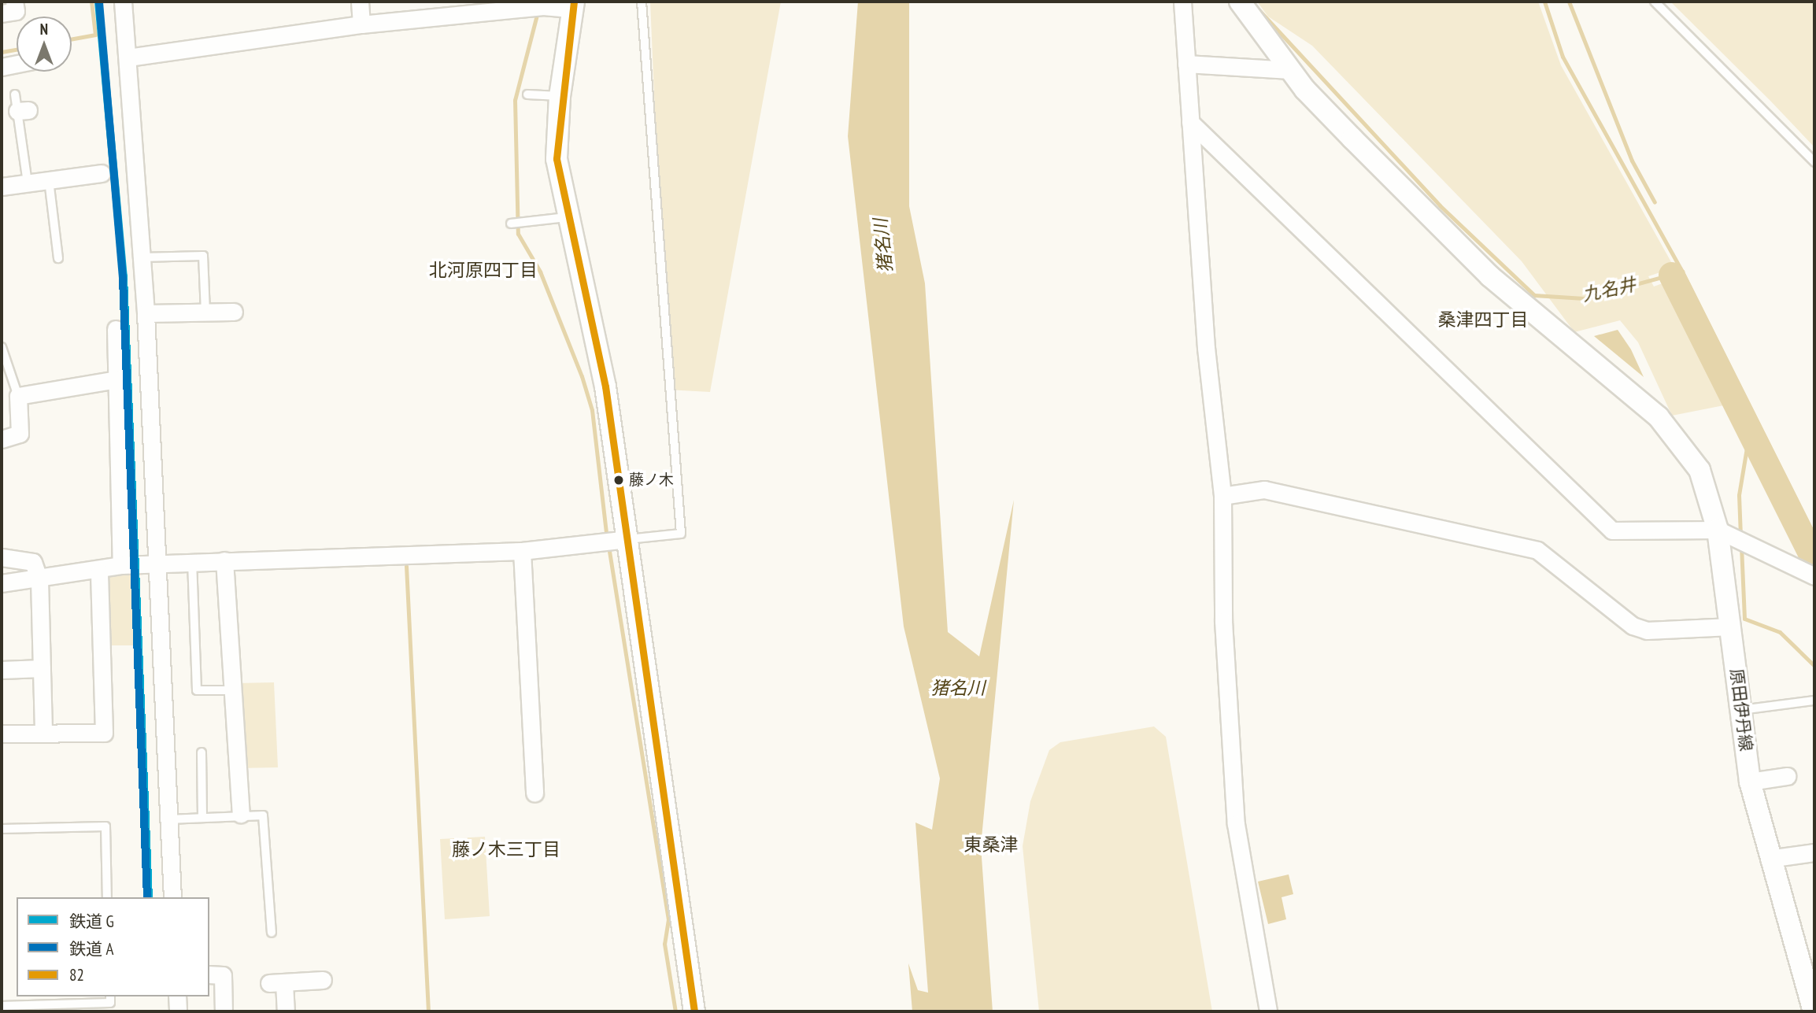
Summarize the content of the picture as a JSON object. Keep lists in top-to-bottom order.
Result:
{
  "streets": {
    "street": ["原田伊丹線"]
  },
  "districts": [
    "北河原四丁目",
    "桑津四丁目",
    "東桑津",
    "藤ノ木三丁目"
  ],
  "water": ["猪名川", "九名井"],
  "places": ["藤ノ木"],
  "lines": ["rail line G", "transit line 82", "rail line A"],
  "legend": ["鉄道 G", "鉄道 A", "82"],
  "north": "top"
}
